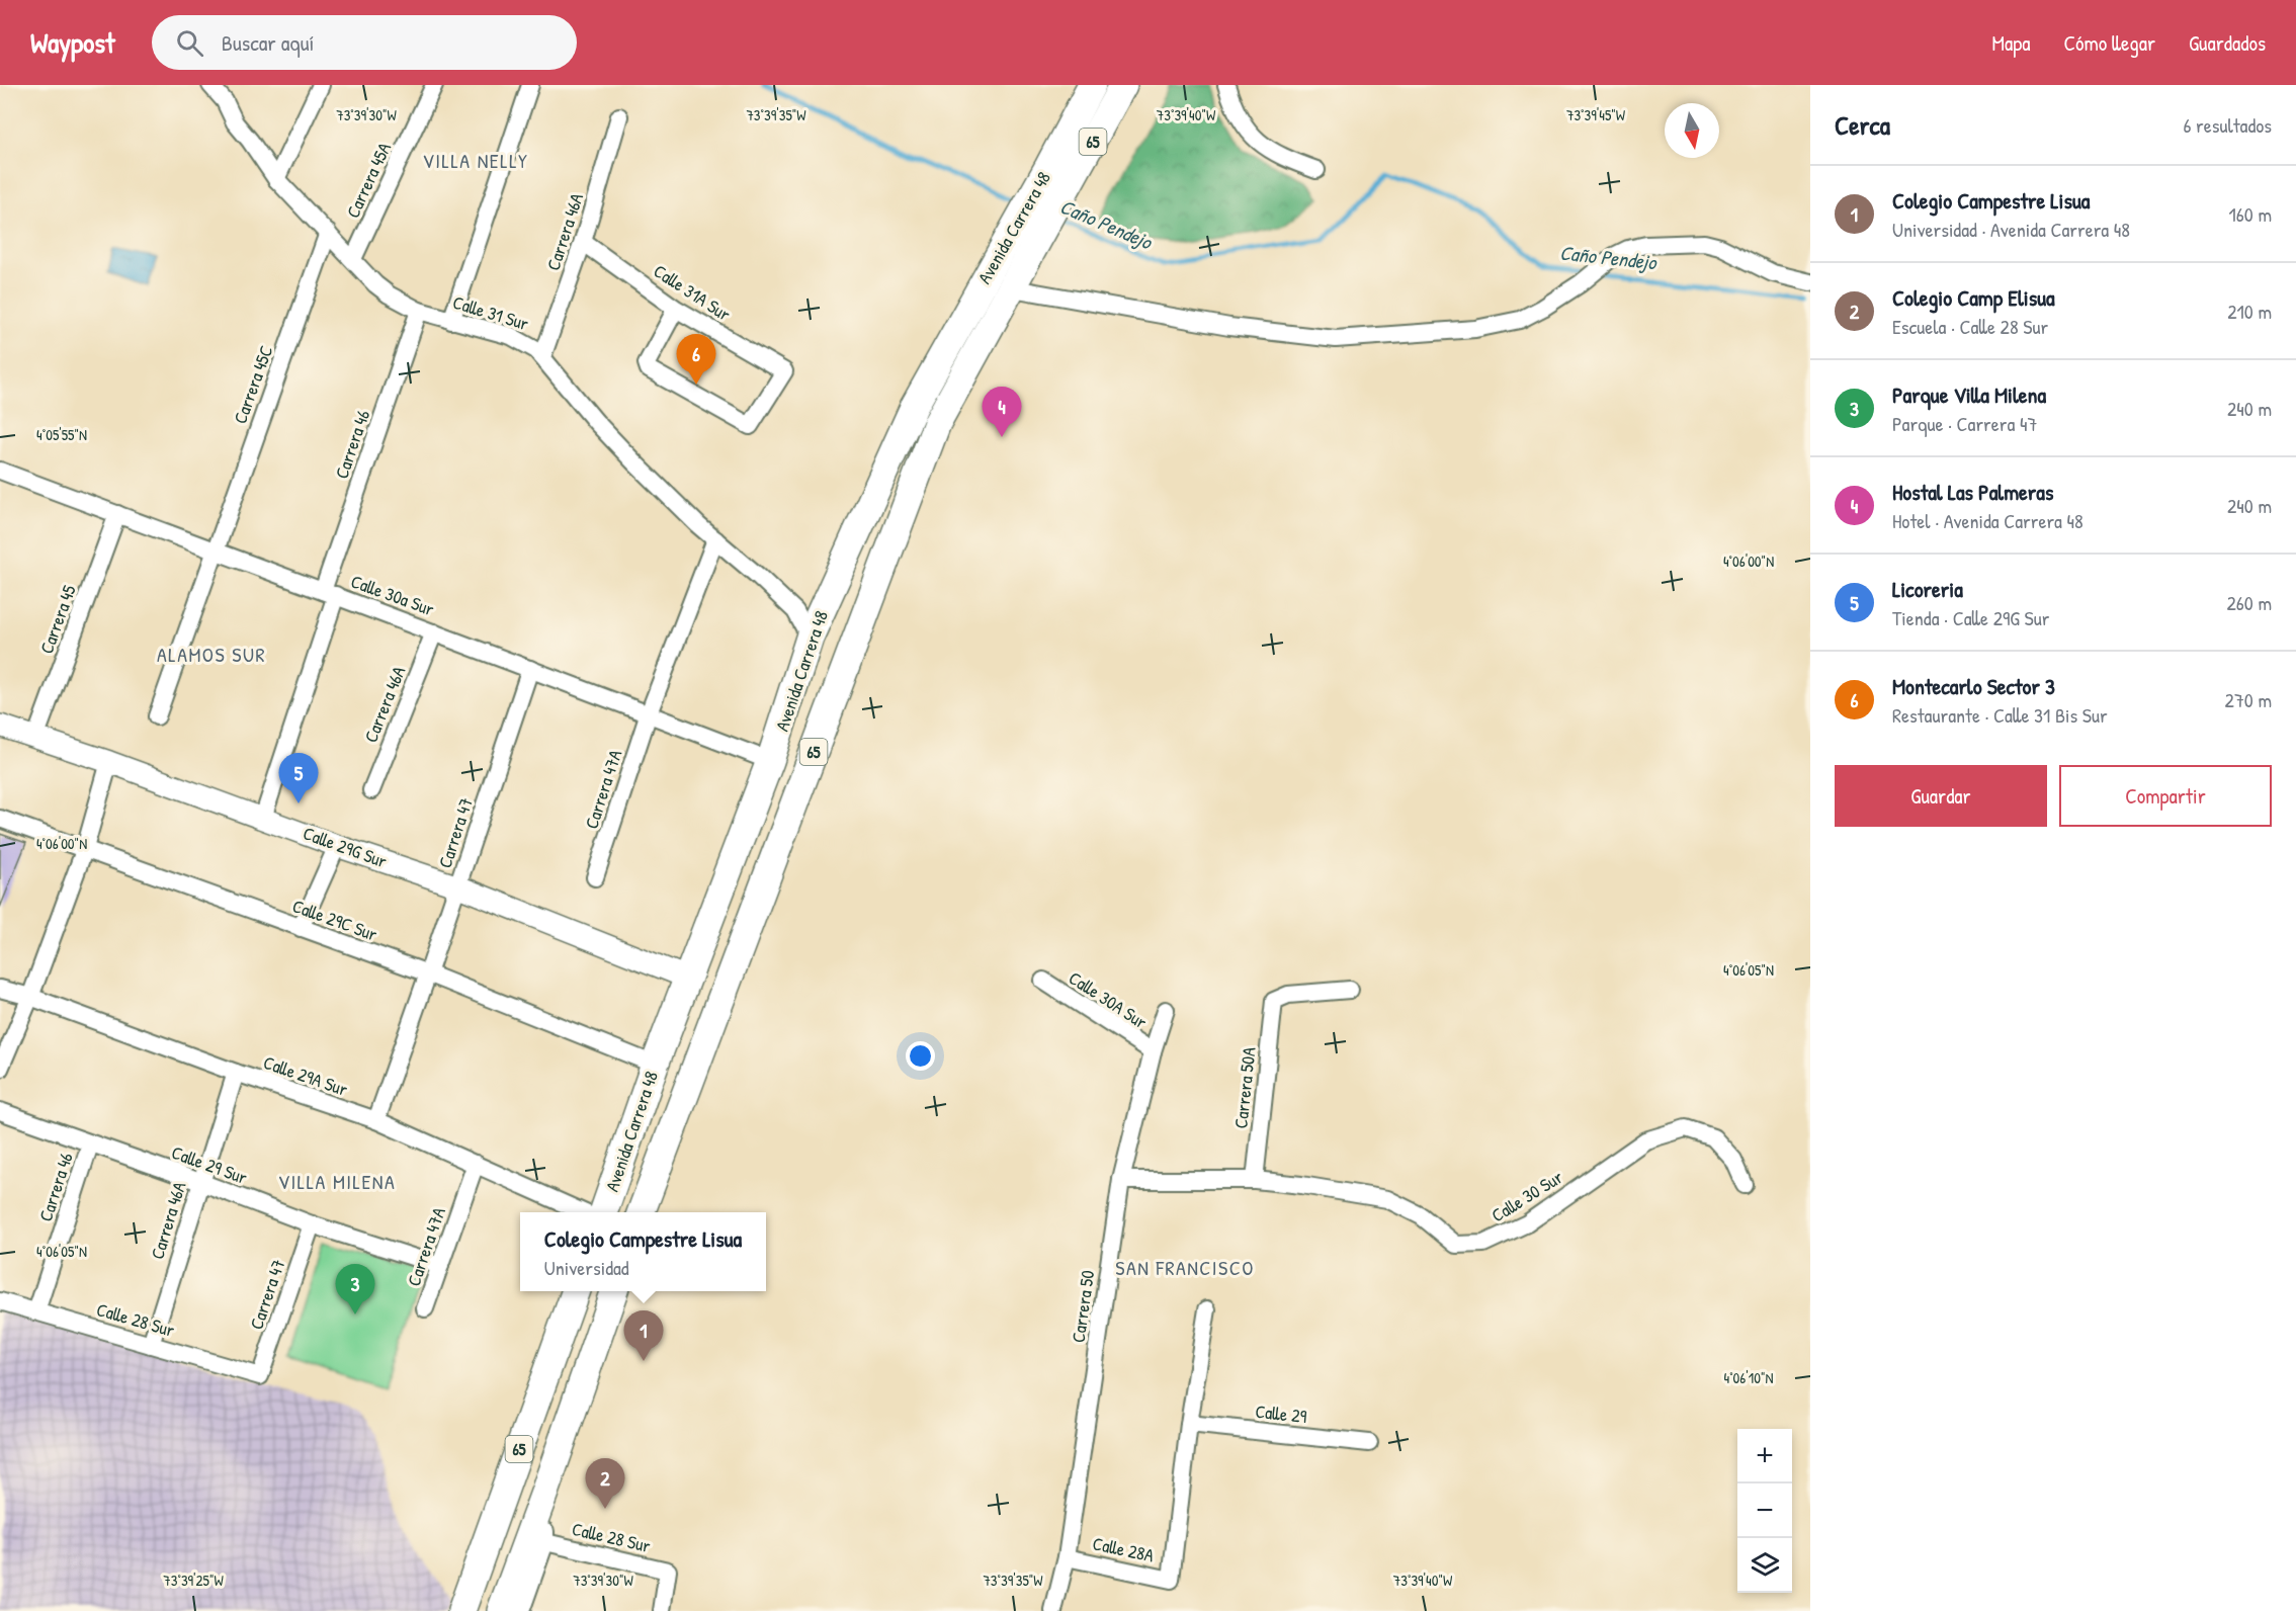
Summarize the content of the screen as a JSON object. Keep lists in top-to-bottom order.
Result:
{
  "streets": {
    "main road": ["65", "Avenida Carrera 48"],
    "street": [
      "Carrera 45A",
      "Carrera 46A",
      "Calle 31A Sur",
      "Calle 31 Sur",
      "Carrera 45C",
      "Carrera 46",
      "Calle 30a Sur",
      "Carrera 45",
      "Carrera 47A",
      "Carrera 47",
      "Calle 29G Sur",
      "Calle 29C Sur",
      "Calle 30A Sur",
      "Calle 29A Sur",
      "Carrera 50A",
      "Calle 29 Sur",
      "Calle 30 Sur",
      "Carrera 50",
      "Calle 28 Sur",
      "Calle 29",
      "Calle 28A"
    ]
  },
  "crossings": [
    ["Carrera 45A", "Calle 31 Sur"],
    ["Avenida Carrera 48", "Calle 31 Sur"],
    ["Avenida Carrera 48", "Calle 30a Sur"],
    ["Avenida Carrera 48", "Calle 29G Sur"],
    ["Avenida Carrera 48", "Calle 29C Sur"],
    ["Carrera 46A", "Calle 31A Sur"],
    ["Carrera 46A", "Calle 31 Sur"],
    ["Carrera 46A", "Calle 30a Sur"],
    ["Carrera 46A", "Calle 29A Sur"],
    ["Carrera 46A", "Calle 29 Sur"],
    ["Carrera 46A", "Calle 28 Sur"],
    ["Calle 31 Sur", "Carrera 45C"],
    ["Calle 31 Sur", "Carrera 46"],
    ["Calle 31 Sur", "Carrera 47A"],
    ["Carrera 45C", "Calle 30a Sur"],
    ["Carrera 46", "Calle 30a Sur"],
    ["Carrera 46", "Calle 29G Sur"],
    ["Carrera 46", "Calle 29 Sur"],
    ["Carrera 46", "Calle 28 Sur"],
    ["Calle 30a Sur", "Carrera 45"],
    ["Calle 30a Sur", "Carrera 47A"],
    ["Calle 30a Sur", "Carrera 47"],
    ["Carrera 45", "Calle 29G Sur"],
    ["Carrera 47A", "Calle 29A Sur"],
    ["Carrera 47A", "Calle 29 Sur"],
    ["Carrera 47", "Calle 29G Sur"],
    ["Carrera 47", "Calle 29C Sur"],
    ["Carrera 47", "Calle 29A Sur"],
    ["Carrera 47", "Calle 29 Sur"],
    ["Carrera 47", "Calle 28 Sur"],
    ["Calle 30A Sur", "Carrera 50"],
    ["Carrera 50A", "Calle 30 Sur"],
    ["Calle 30 Sur", "Carrera 50"],
    ["Carrera 50", "Calle 28A"],
    ["Calle 29", "Calle 28A"]
  ],
  "districts": [
    "VILLA NELLY",
    "ALAMOS SUR",
    "VILLA MILENA",
    "SAN FRANCISCO"
  ],
  "water": ["Caño Pendejo"],
  "north": "bottom",
  "page": {
    "header": "Waypost",
    "search": "Buscar aquí",
    "nav": ["Mapa", "Cómo llegar", "Guardados"],
    "heading": ["Cerca", "6 resultados"],
    "list": [
      {
        "mark": "1",
        "name": "Colegio Campestre Lisua",
        "note": "Universidad · Avenida Carrera 48",
        "value": "160 m"
      },
      {
        "mark": "2",
        "name": "Colegio Camp Elisua",
        "note": "Escuela · Calle 28 Sur",
        "value": "210 m"
      },
      {
        "mark": "3",
        "name": "Parque Villa Milena",
        "note": "Parque · Carrera 47",
        "value": "240 m"
      },
      {
        "mark": "4",
        "name": "Hostal Las Palmeras",
        "note": "Hotel · Avenida Carrera 48",
        "value": "240 m"
      },
      {
        "mark": "5",
        "name": "Licoreria",
        "note": "Tienda · Calle 29G Sur",
        "value": "260 m"
      },
      {
        "mark": "6",
        "name": "Montecarlo Sector 3",
        "note": "Restaurante · Calle 31 Bis Sur",
        "value": "270 m"
      }
    ],
    "pins": [
      "6",
      "4",
      "5",
      "3",
      "1",
      "2"
    ],
    "buttons": ["Guardar", "Compartir"],
    "popup": ["Colegio Campestre Lisua", "Universidad"],
    "map_buttons": ["+", "−"]
  },
  "coordinates": [
    "73°39'30\"W",
    "73°39'35\"W",
    "73°39'40\"W",
    "73°39'45\"W",
    "4°05'55\"N",
    "4°06'00\"N",
    "4°06'05\"N",
    "4°06'10\"N",
    "73°39'25\"W"
  ]
}
